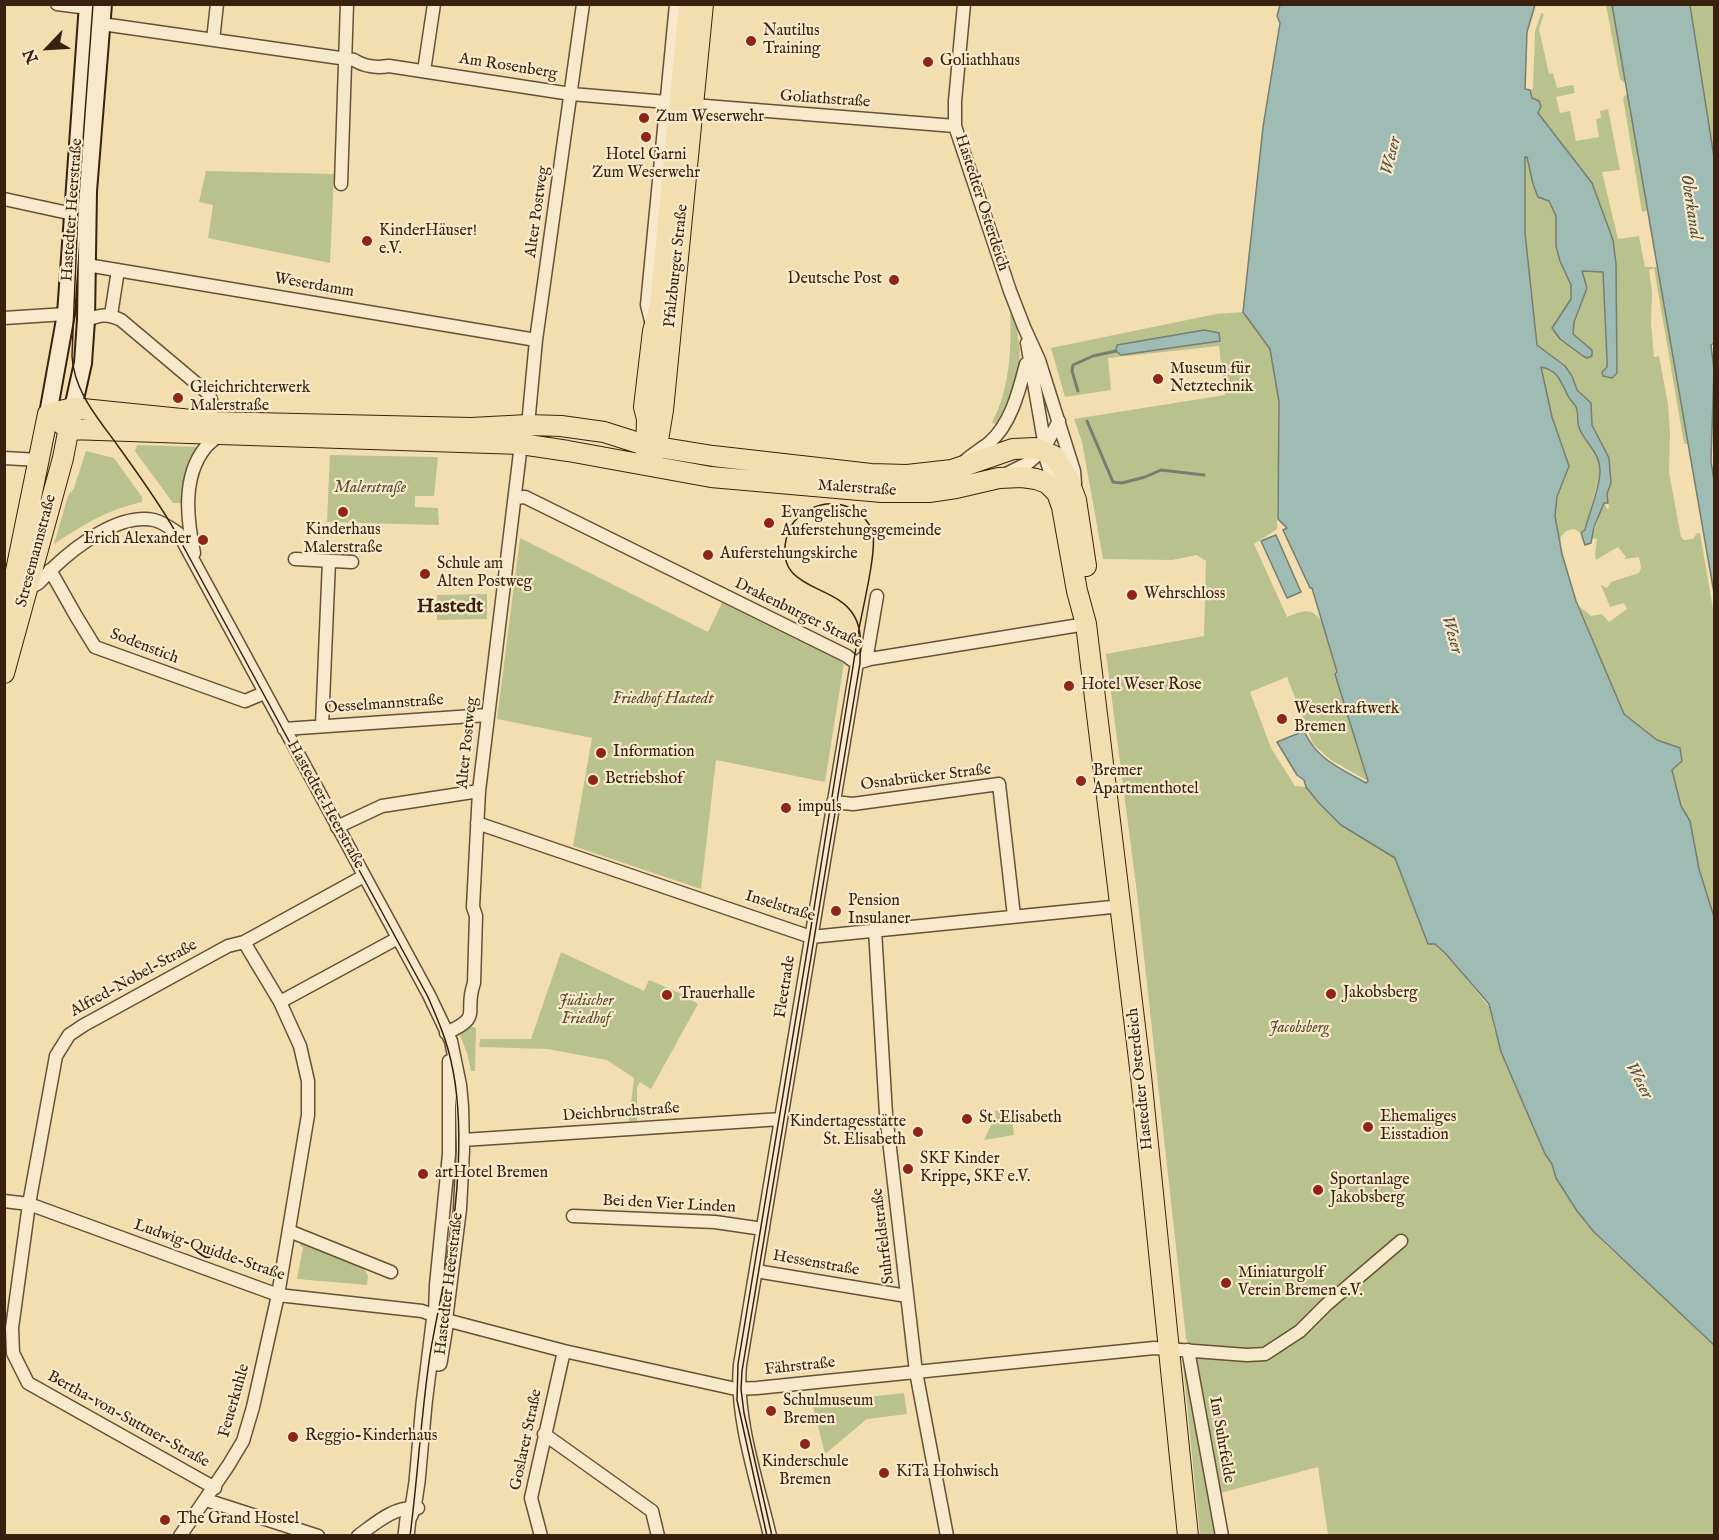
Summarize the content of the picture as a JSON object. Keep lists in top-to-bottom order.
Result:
{
  "streets": {
    "main road": [
      "Hastedter Osterdeich",
      "Hastedter Heerstraße",
      "Pfalzburger Straße",
      "Malerstraße",
      "Stresemannstraße"
    ],
    "street": [
      "Am Rosenberg",
      "Goliathstraße",
      "Alter Postweg",
      "Weserdamm",
      "Drakenburger Straße",
      "Sodenstich",
      "Oesselmannstraße",
      "Osnabrücker Straße",
      "Inselstraße",
      "Alfred-Nobel-Straße",
      "Fleetrade",
      "Deichbruchstraße",
      "Bei den Vier Linden",
      "Suhrfeldstraße",
      "Ludwig-Quidde-Straße",
      "Hessenstraße",
      "Fährstraße",
      "Feuerkuhle",
      "Bertha-von-Suttner-Straße",
      "Goslarer Straße",
      "Im Suhrfelde"
    ]
  },
  "crossings": [
    ["Am Rosenberg", "Hastedter Heerstraße"],
    ["Am Rosenberg", "Alter Postweg"],
    ["Am Rosenberg", "Pfalzburger Straße"],
    ["Goliathstraße", "Hastedter Osterdeich"],
    ["Goliathstraße", "Pfalzburger Straße"],
    ["Hastedter Osterdeich", "Malerstraße"],
    ["Hastedter Osterdeich", "Drakenburger Straße"],
    ["Hastedter Osterdeich", "Inselstraße"],
    ["Hastedter Osterdeich", "Fährstraße"],
    ["Hastedter Osterdeich", "Im Suhrfelde"],
    ["Hastedter Heerstraße", "Alter Postweg"],
    ["Hastedter Heerstraße", "Weserdamm"],
    ["Hastedter Heerstraße", "Malerstraße"],
    ["Hastedter Heerstraße", "Stresemannstraße"],
    ["Hastedter Heerstraße", "Sodenstich"],
    ["Hastedter Heerstraße", "Oesselmannstraße"],
    ["Hastedter Heerstraße", "Alfred-Nobel-Straße"],
    ["Hastedter Heerstraße", "Deichbruchstraße"],
    ["Hastedter Heerstraße", "Ludwig-Quidde-Straße"],
    ["Hastedter Heerstraße", "Fährstraße"],
    ["Alter Postweg", "Weserdamm"],
    ["Alter Postweg", "Malerstraße"],
    ["Alter Postweg", "Drakenburger Straße"],
    ["Alter Postweg", "Oesselmannstraße"],
    ["Alter Postweg", "Inselstraße"],
    ["Pfalzburger Straße", "Malerstraße"],
    ["Malerstraße", "Stresemannstraße"],
    ["Drakenburger Straße", "Fleetrade"],
    ["Osnabrücker Straße", "Inselstraße"],
    ["Osnabrücker Straße", "Fleetrade"],
    ["Inselstraße", "Fleetrade"],
    ["Inselstraße", "Suhrfeldstraße"],
    ["Alfred-Nobel-Straße", "Ludwig-Quidde-Straße"],
    ["Alfred-Nobel-Straße", "Feuerkuhle"],
    ["Alfred-Nobel-Straße", "Bertha-von-Suttner-Straße"],
    ["Fleetrade", "Deichbruchstraße"],
    ["Fleetrade", "Bei den Vier Linden"],
    ["Fleetrade", "Hessenstraße"],
    ["Fleetrade", "Fährstraße"],
    ["Suhrfeldstraße", "Hessenstraße"],
    ["Suhrfeldstraße", "Fährstraße"],
    ["Ludwig-Quidde-Straße", "Fährstraße"],
    ["Ludwig-Quidde-Straße", "Feuerkuhle"],
    ["Ludwig-Quidde-Straße", "Bertha-von-Suttner-Straße"],
    ["Fährstraße", "Goslarer Straße"],
    ["Fährstraße", "Im Suhrfelde"],
    ["Feuerkuhle", "Bertha-von-Suttner-Straße"]
  ],
  "districts": ["Hastedt"],
  "water": ["Weser", "Oberkanal"],
  "parks": [
    "Malerstraße",
    "Friedhof Hastedt",
    "Jüdischer Friedhof",
    "Jacobsberg"
  ],
  "places": [
    "Nautilus Training",
    "Goliathhaus",
    "Zum Weserwehr",
    "Hotel Garni Zum Weserwehr",
    "KinderHäuser! e.V.",
    "Deutsche Post",
    "Museum für Netztechnik",
    "Gleichrichterwerk Malerstraße",
    "Kinderhaus Malerstraße",
    "Evangelische Auferstehungsgemeinde",
    "Erich Alexander",
    "Auferstehungskirche",
    "Schule am Alten Postweg",
    "Wehrschloss",
    "Hotel Weser Rose",
    "Weserkraftwerk Bremen",
    "Information",
    "Betriebshof",
    "Bremer Apartmenthotel",
    "impuls",
    "Pension Insulaner",
    "Jakobsberg",
    "Trauerhalle",
    "St. Elisabeth",
    "Ehemaliges Eisstadion",
    "Kindertagesstätte St. Elisabeth",
    "SKF Kinder Krippe, SKF e.V.",
    "artHotel Bremen",
    "Sportanlage Jakobsberg",
    "Miniaturgolf Verein Bremen e.V.",
    "Schulmuseum Bremen",
    "Reggio-Kinderhaus",
    "Kinderschule Bremen",
    "KiTa Hohwisch",
    "The Grand Hostel"
  ],
  "north": "bottom left"
}
